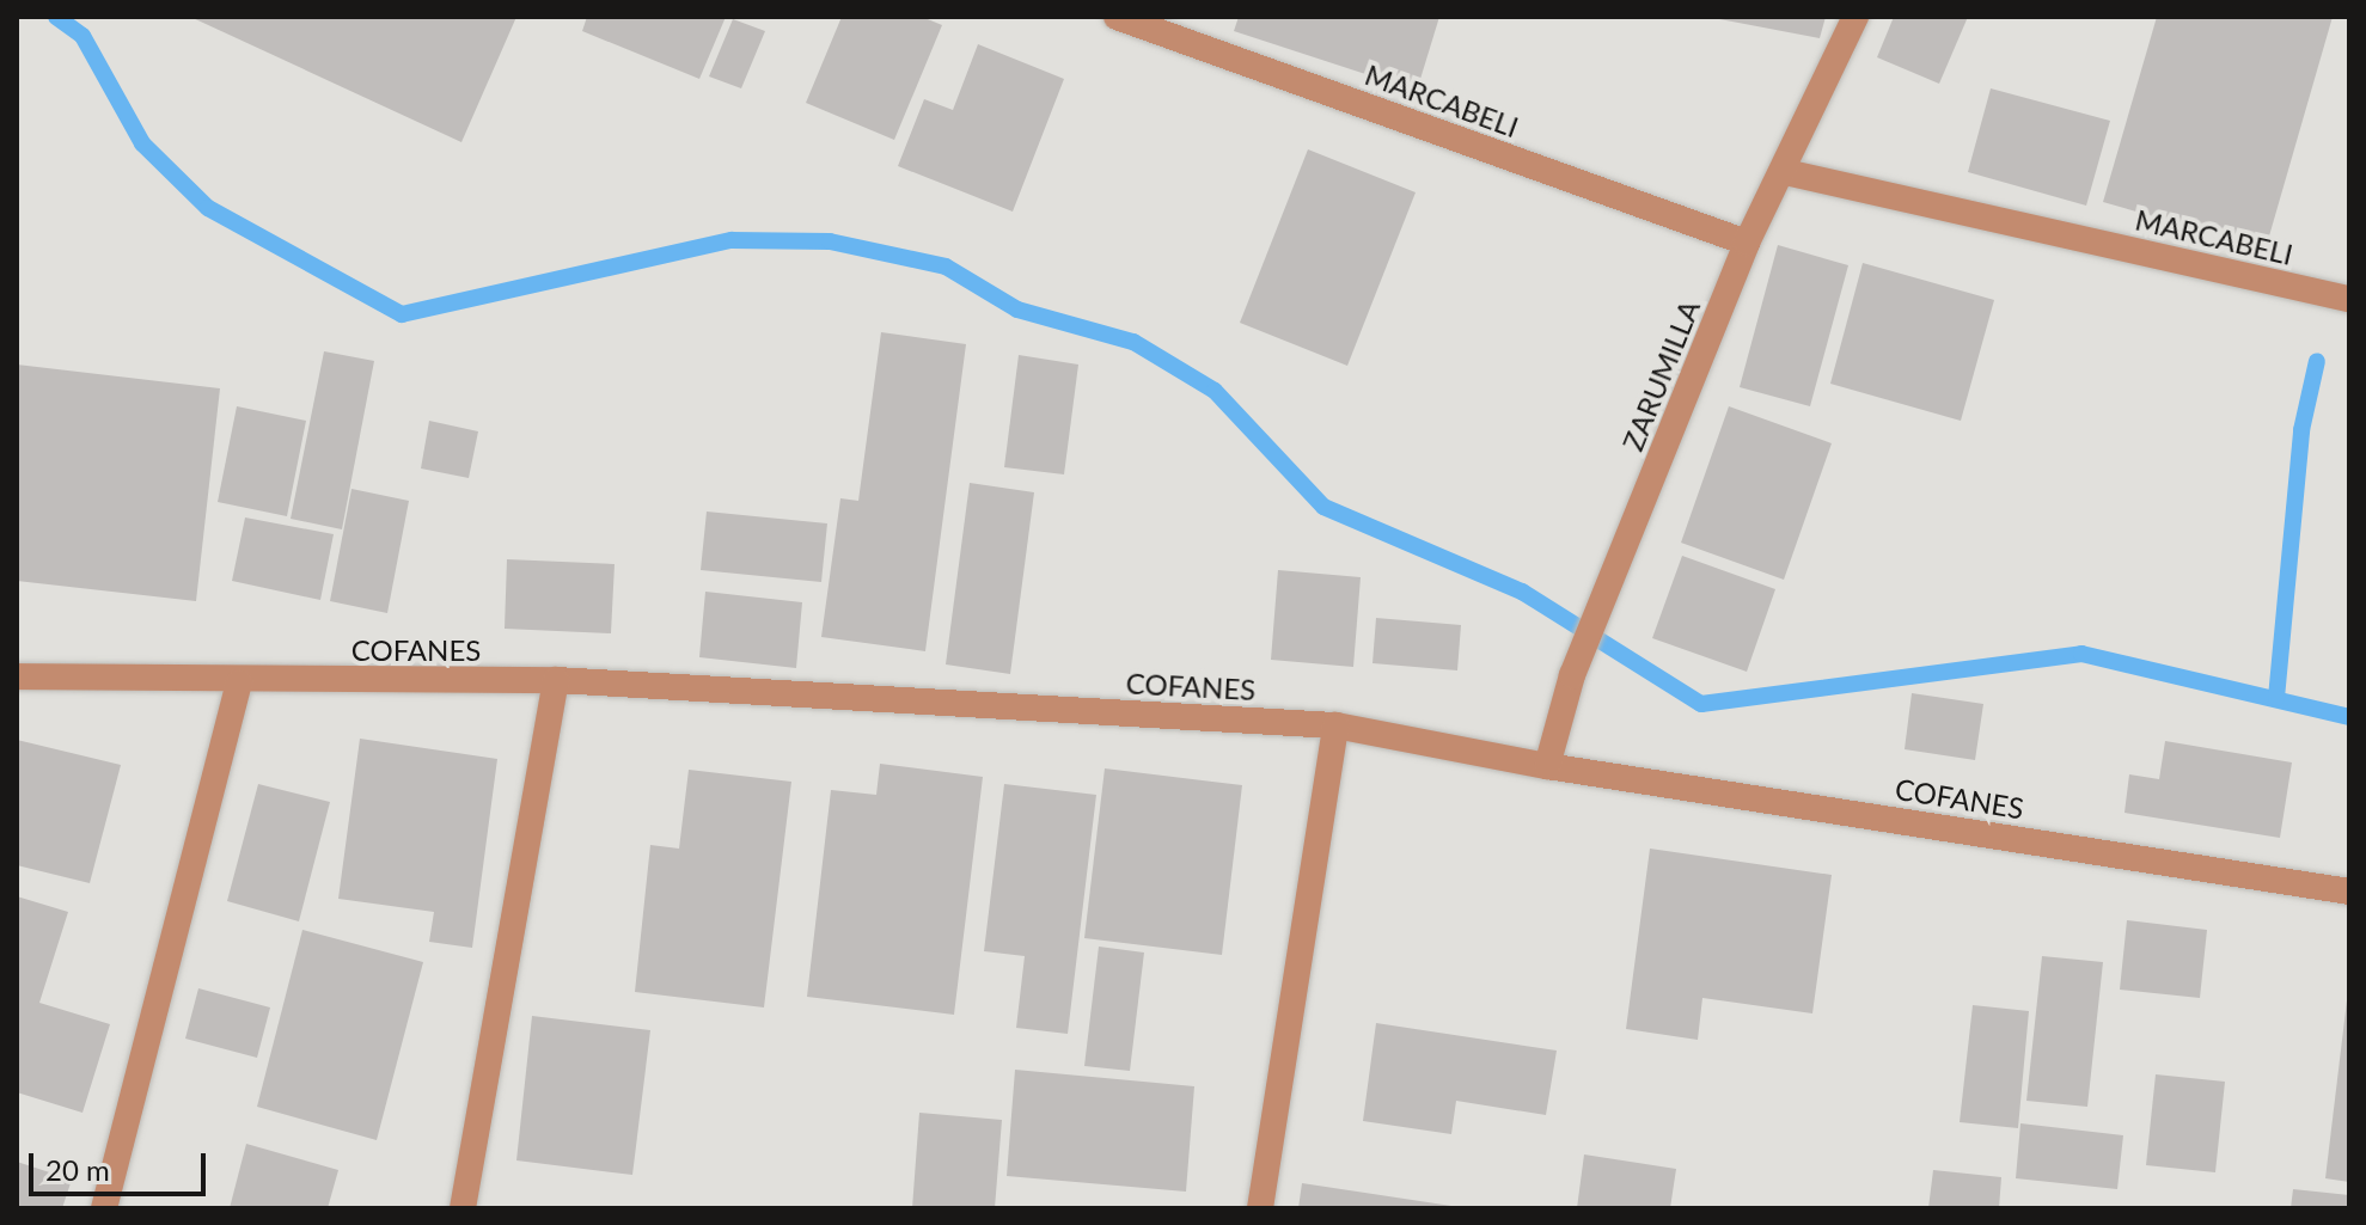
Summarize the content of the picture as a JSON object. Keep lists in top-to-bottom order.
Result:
{
  "streets": {
    "street": ["MARCABELI", "ZARUMILLA", "COFANES"]
  },
  "crossings": [
    ["MARCABELI", "ZARUMILLA"],
    ["ZARUMILLA", "COFANES"]
  ],
  "scale_bar": "20 m"
}
